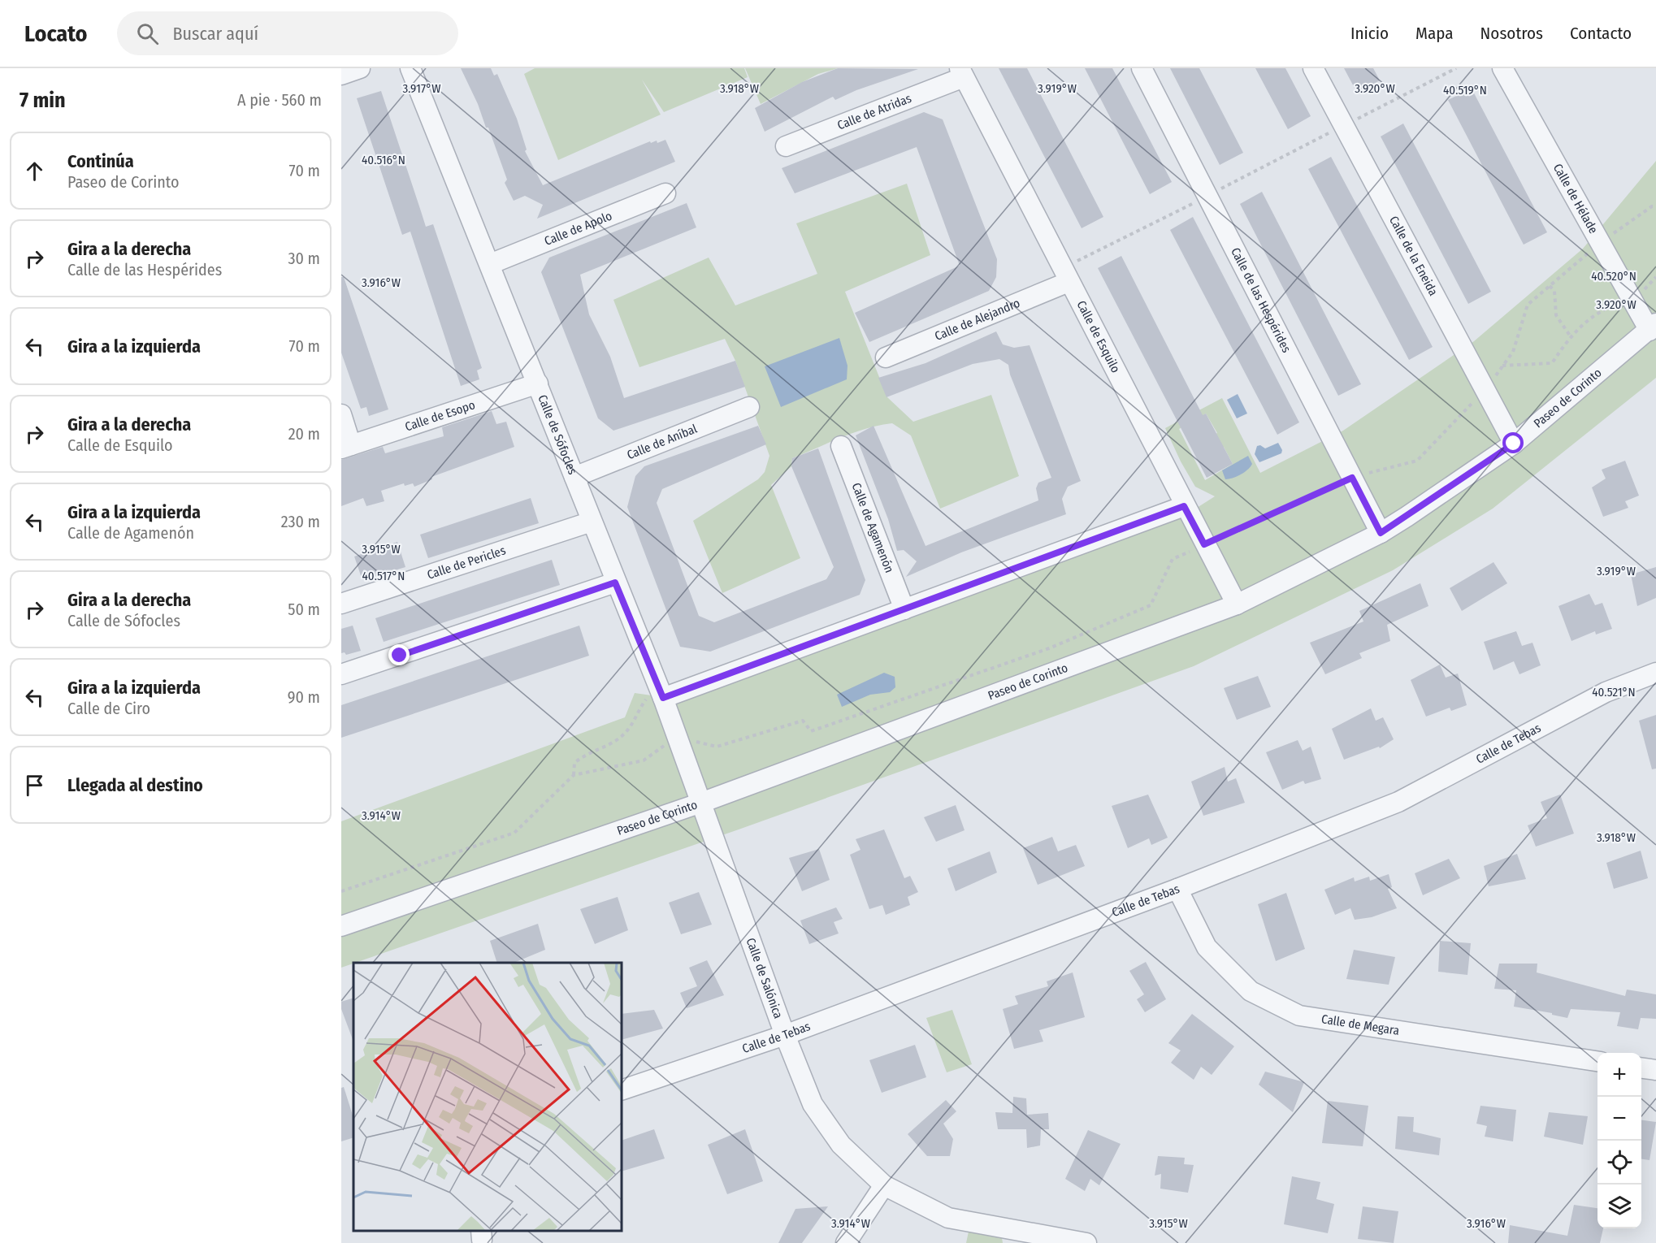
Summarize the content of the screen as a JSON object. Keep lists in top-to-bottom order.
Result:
{
  "streets": {
    "street": [
      "Calle de Atridas",
      "Calle de Hélade",
      "Calle de Apolo",
      "Calle de la Eneida",
      "Calle de las Hespérides",
      "Calle de Alejandro",
      "Calle de Esquilo",
      "Paseo de Corinto",
      "Calle de Esopo",
      "Calle de Sófocles",
      "Calle de Aníbal",
      "Calle de Agamenón",
      "Calle de Pericles",
      "Calle de Tebas",
      "Calle de Salónica",
      "Calle de Megara"
    ]
  },
  "crossings": [
    ["Calle de Atridas", "Calle de Esquilo"],
    ["Calle de Hélade", "Paseo de Corinto"],
    ["Calle de Apolo", "Calle de Sófocles"],
    ["Calle de la Eneida", "Paseo de Corinto"],
    ["Calle de las Hespérides", "Paseo de Corinto"],
    ["Calle de Alejandro", "Calle de Esquilo"],
    ["Calle de Esquilo", "Paseo de Corinto"],
    ["Paseo de Corinto", "Calle de Sófocles"],
    ["Paseo de Corinto", "Calle de Salónica"],
    ["Calle de Esopo", "Calle de Sófocles"],
    ["Calle de Sófocles", "Calle de Aníbal"],
    ["Calle de Sófocles", "Calle de Pericles"],
    ["Calle de Sófocles", "Calle de Salónica"],
    ["Calle de Tebas", "Calle de Salónica"],
    ["Calle de Tebas", "Calle de Megara"]
  ],
  "page": {
    "header": "Locato",
    "search": "Buscar aquí",
    "nav": [
      "Inicio",
      "Mapa",
      "Nosotros",
      "Contacto"
    ],
    "heading": ["7 min", "A pie · 560 m"],
    "list": [
      ["Continúa", "Paseo de Corinto", "70 m"],
      ["Gira a la derecha", "Calle de las Hespérides", "30 m"],
      ["Gira a la izquierda", "70 m"],
      ["Gira a la derecha", "Calle de Esquilo", "20 m"],
      ["Gira a la izquierda", "Calle de Agamenón", "230 m"],
      ["Gira a la derecha", "Calle de Sófocles", "50 m"],
      ["Gira a la izquierda", "Calle de Ciro", "90 m"],
      "Llegada al destino"
    ],
    "map_buttons": ["+", "−"]
  },
  "coordinates": [
    "3.917°W",
    "3.918°W",
    "3.919°W",
    "3.920°W",
    "40.519°N",
    "40.516°N",
    "40.520°N",
    "3.916°W",
    "3.915°W",
    "40.517°N",
    "40.521°N",
    "3.914°W"
  ]
}
